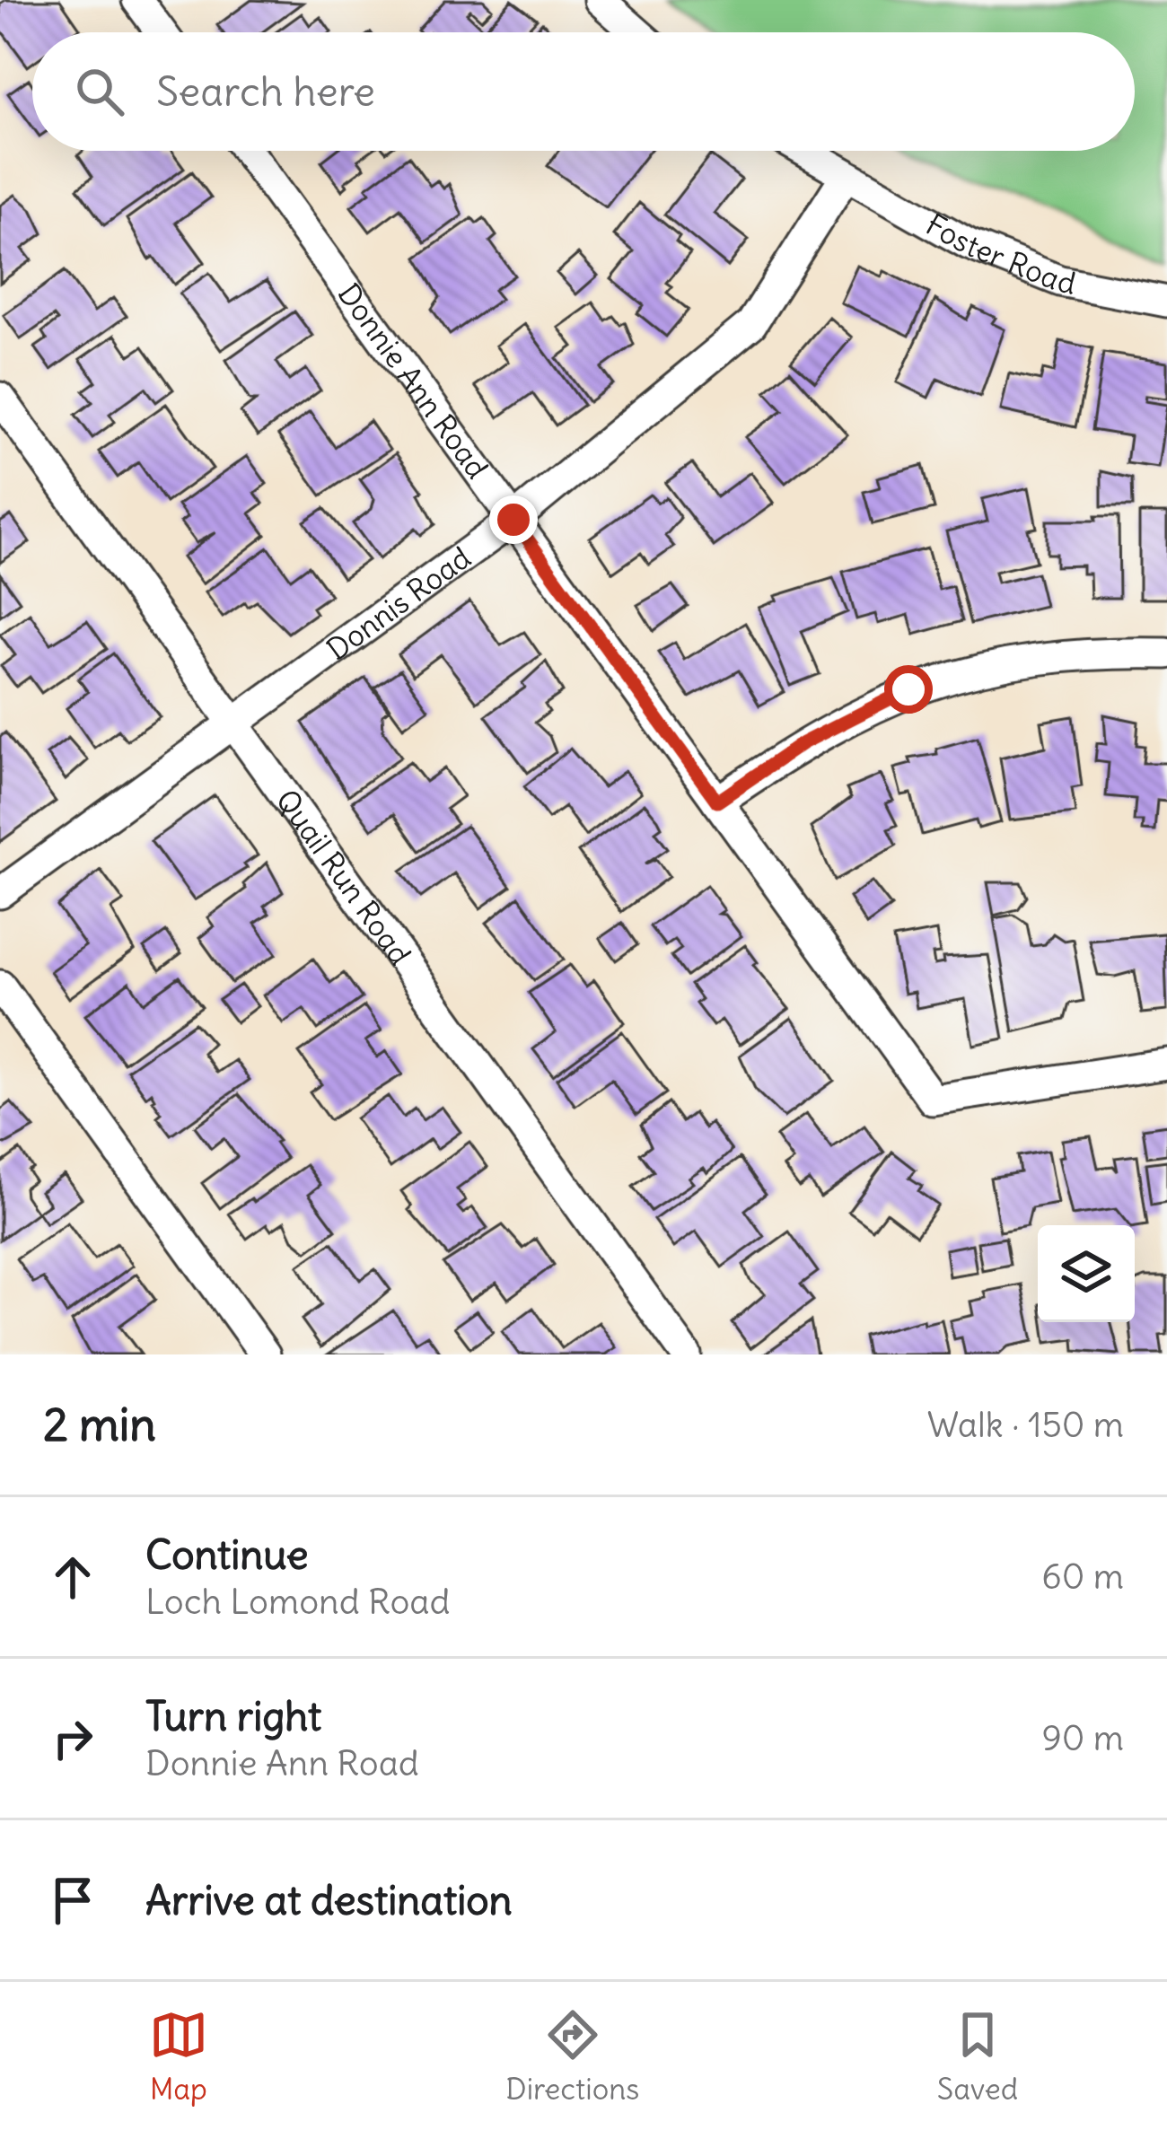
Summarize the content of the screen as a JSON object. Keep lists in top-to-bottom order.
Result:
{
  "streets": {
    "street": [
      "Foster Road",
      "Donnie Ann Road",
      "Donnis Road",
      "Quail Run Road"
    ]
  },
  "crossings": [
    ["Foster Road", "Donnis Road"],
    ["Donnie Ann Road", "Donnis Road"],
    ["Donnis Road", "Quail Run Road"]
  ],
  "page": {
    "search": "Search here",
    "heading": ["2 min", "Walk · 150 m"],
    "list": [
      ["Continue", "Loch Lomond Road", "60 m"],
      ["Turn right", "Donnie Ann Road", "90 m"],
      "Arrive at destination"
    ],
    "nav": ["Map", "Directions", "Saved"]
  }
}
